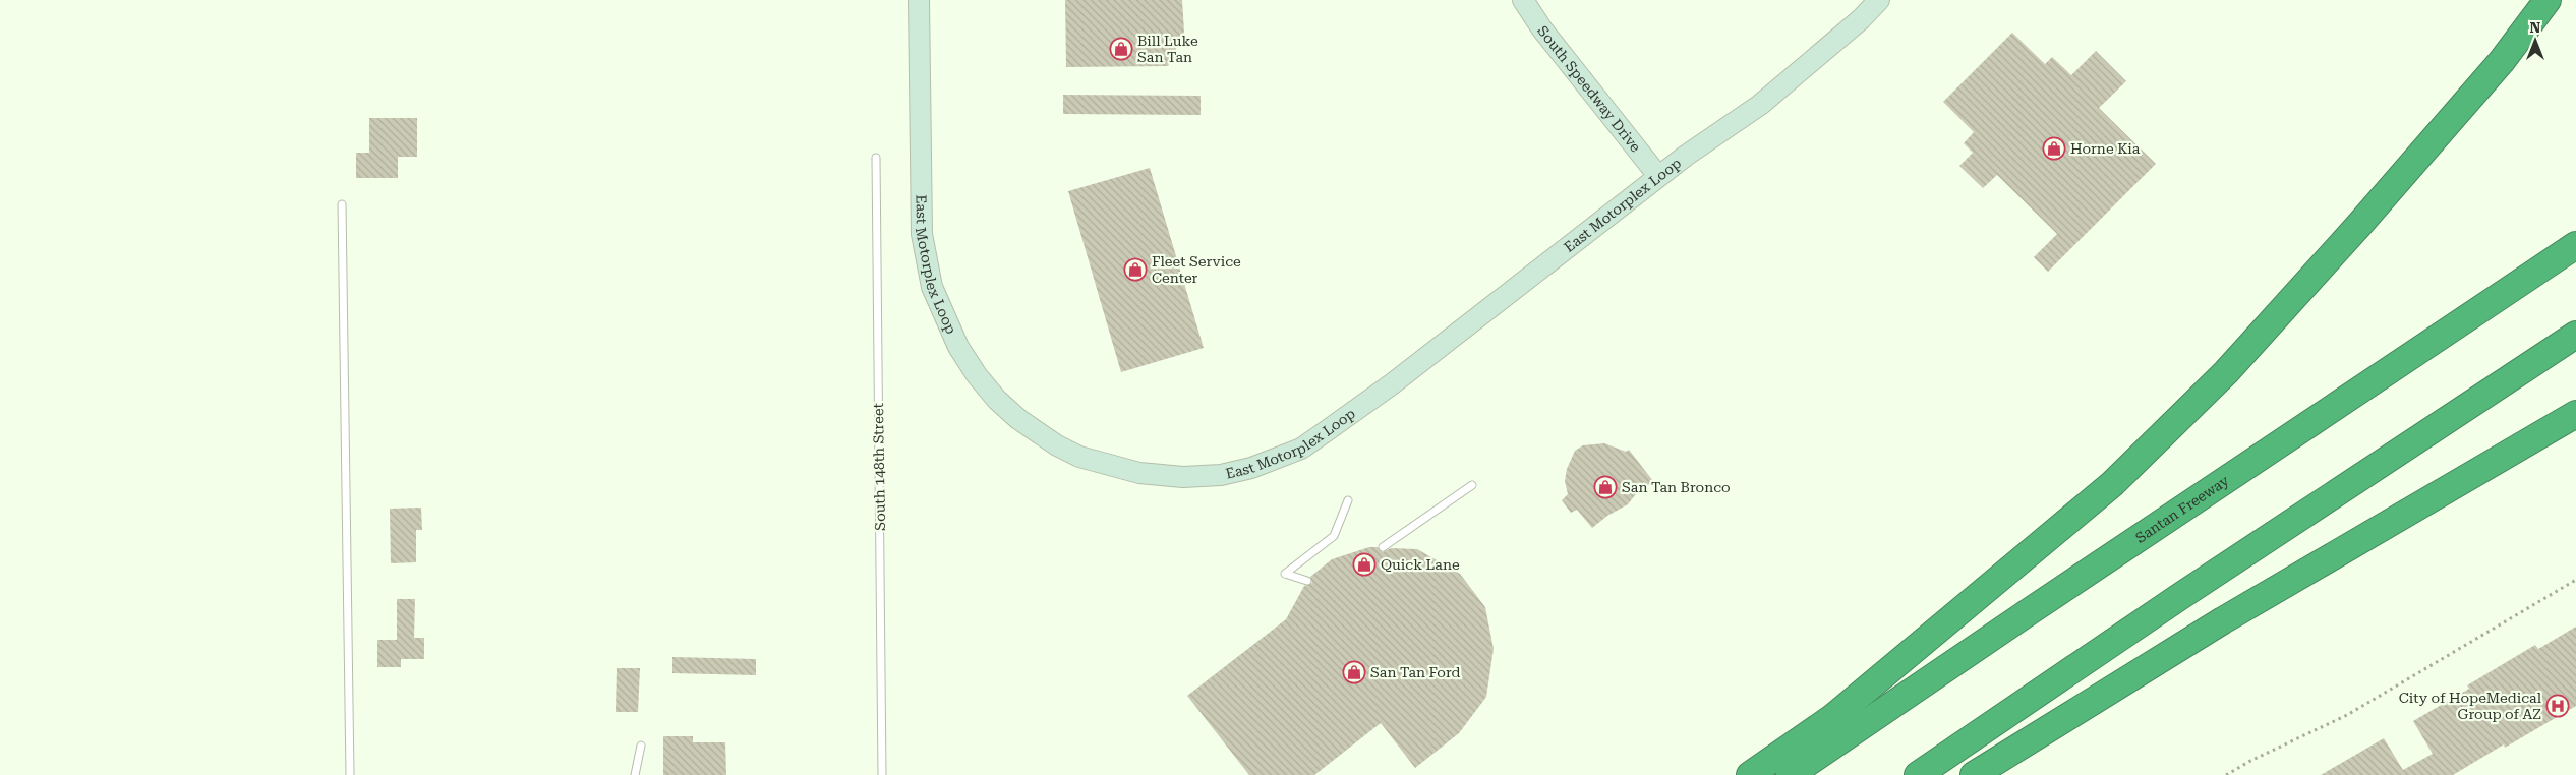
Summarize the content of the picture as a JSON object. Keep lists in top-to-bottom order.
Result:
{
  "streets": {
    "highway": ["Santan Freeway"],
    "street": ["South Speedway Drive", "East Motorplex Loop"],
    "lane": ["South 148th Street"]
  },
  "crossings": [
    ["South Speedway Drive", "East Motorplex Loop"]
  ],
  "places": {
    "shop": [
      "Bill Luke San Tan",
      "Horne Kia",
      "Fleet Service Center",
      "San Tan Bronco",
      "Quick Lane",
      "San Tan Ford"
    ],
    "hospital": ["City of HopeMedical Group of AZ"]
  },
  "north": "top"
}
